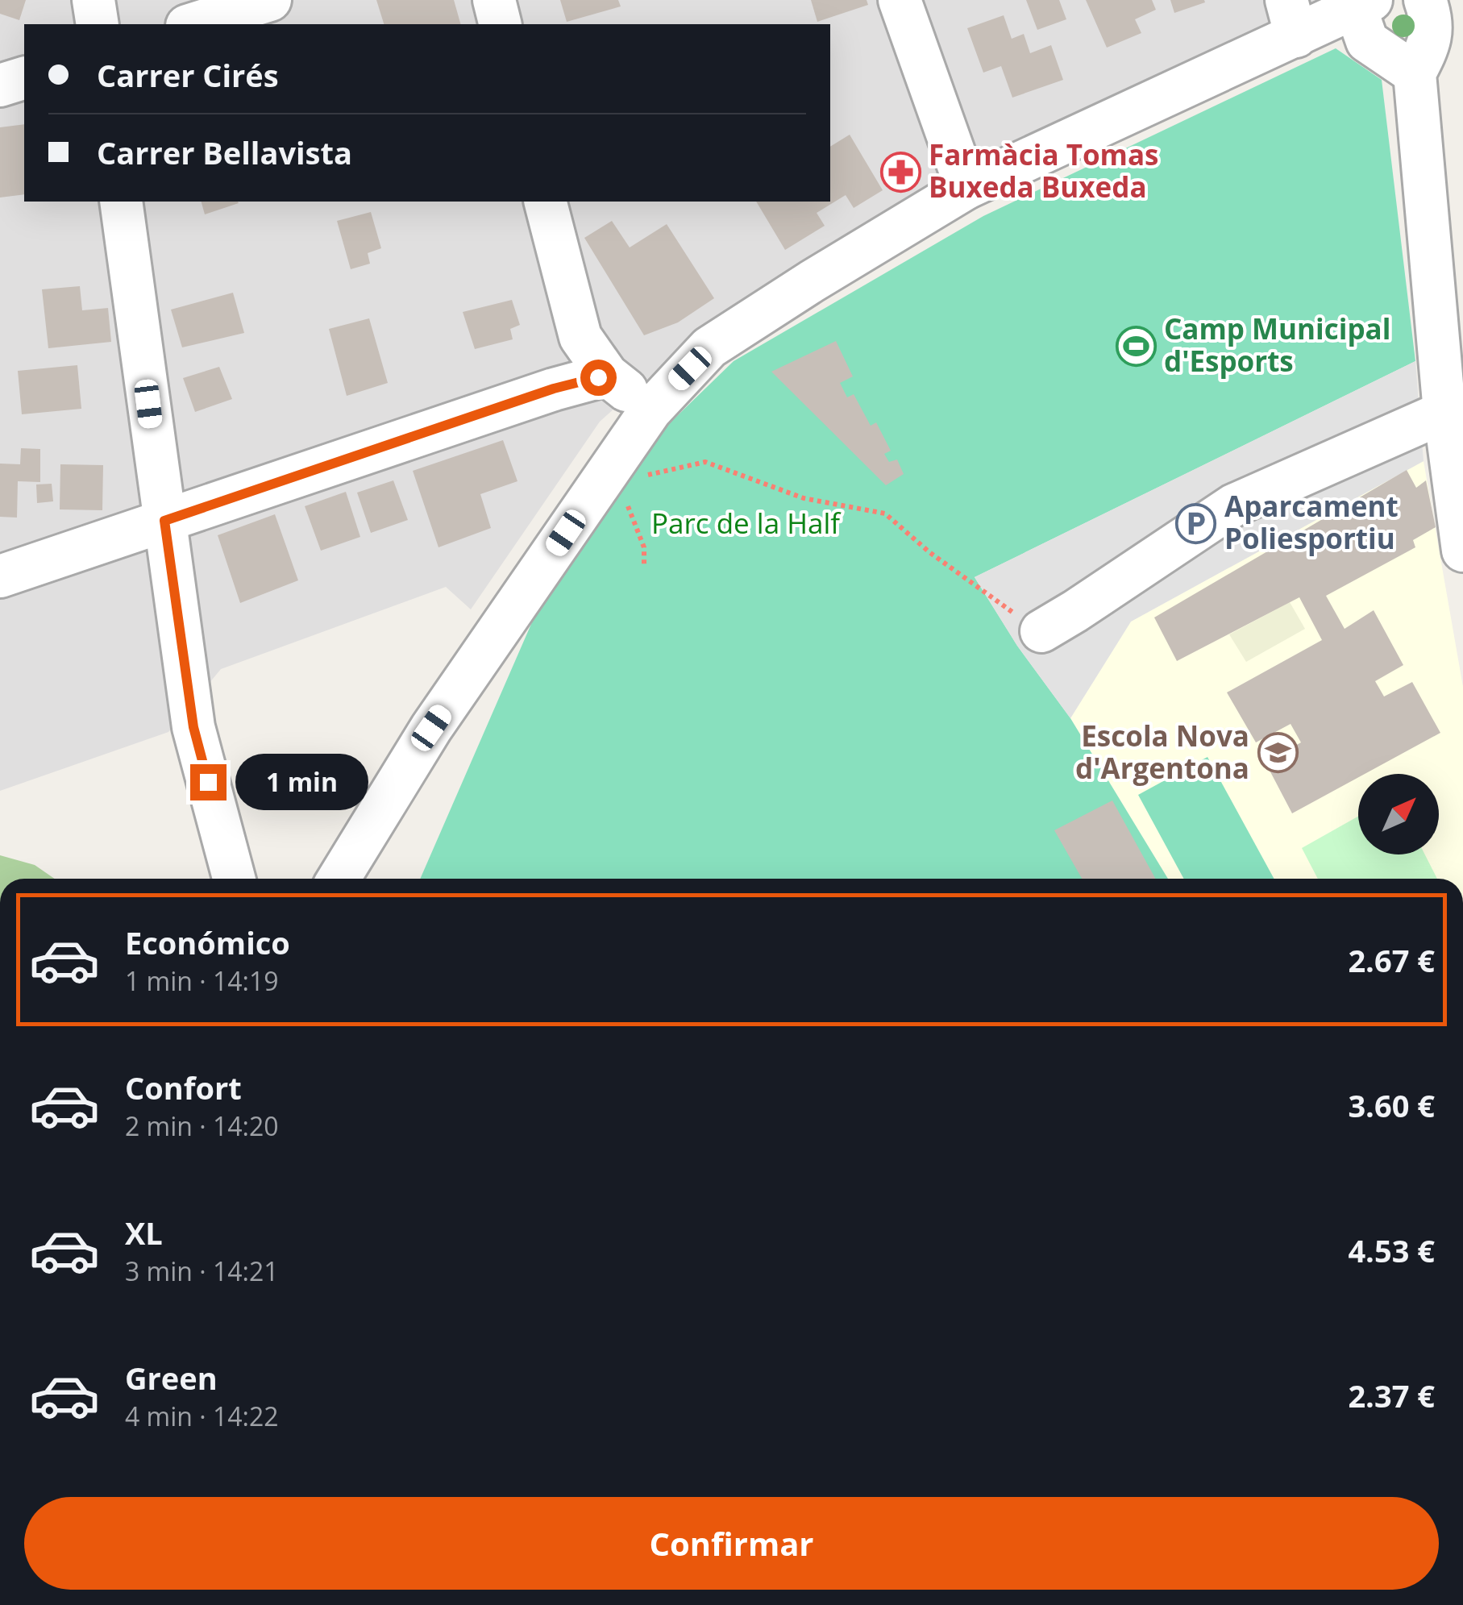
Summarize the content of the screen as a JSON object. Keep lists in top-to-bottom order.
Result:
{
  "parks": ["Parc de la Half"],
  "places": {
    "pharmacy": ["Farmàcia Tomas Buxeda Buxeda"],
    "sports": ["Camp Municipal d'Esports"],
    "parking": ["Aparcament Poliesportiu"],
    "school or university": ["Escola Nova d'Argentona"]
  },
  "north": "top right",
  "page": {
    "banner": ["Carrer Cirés", "Carrer Bellavista"],
    "bubble": "1 min",
    "list": [
      {
        "name": "Económico",
        "note": "1 min · 14:19",
        "value": "2.67 €"
      },
      {
        "name": "Confort",
        "note": "2 min · 14:20",
        "value": "3.60 €"
      },
      {
        "name": "XL",
        "note": "3 min · 14:21",
        "value": "4.53 €"
      },
      {
        "name": "Green",
        "note": "4 min · 14:22",
        "value": "2.37 €"
      }
    ],
    "buttons": "Confirmar"
  }
}
